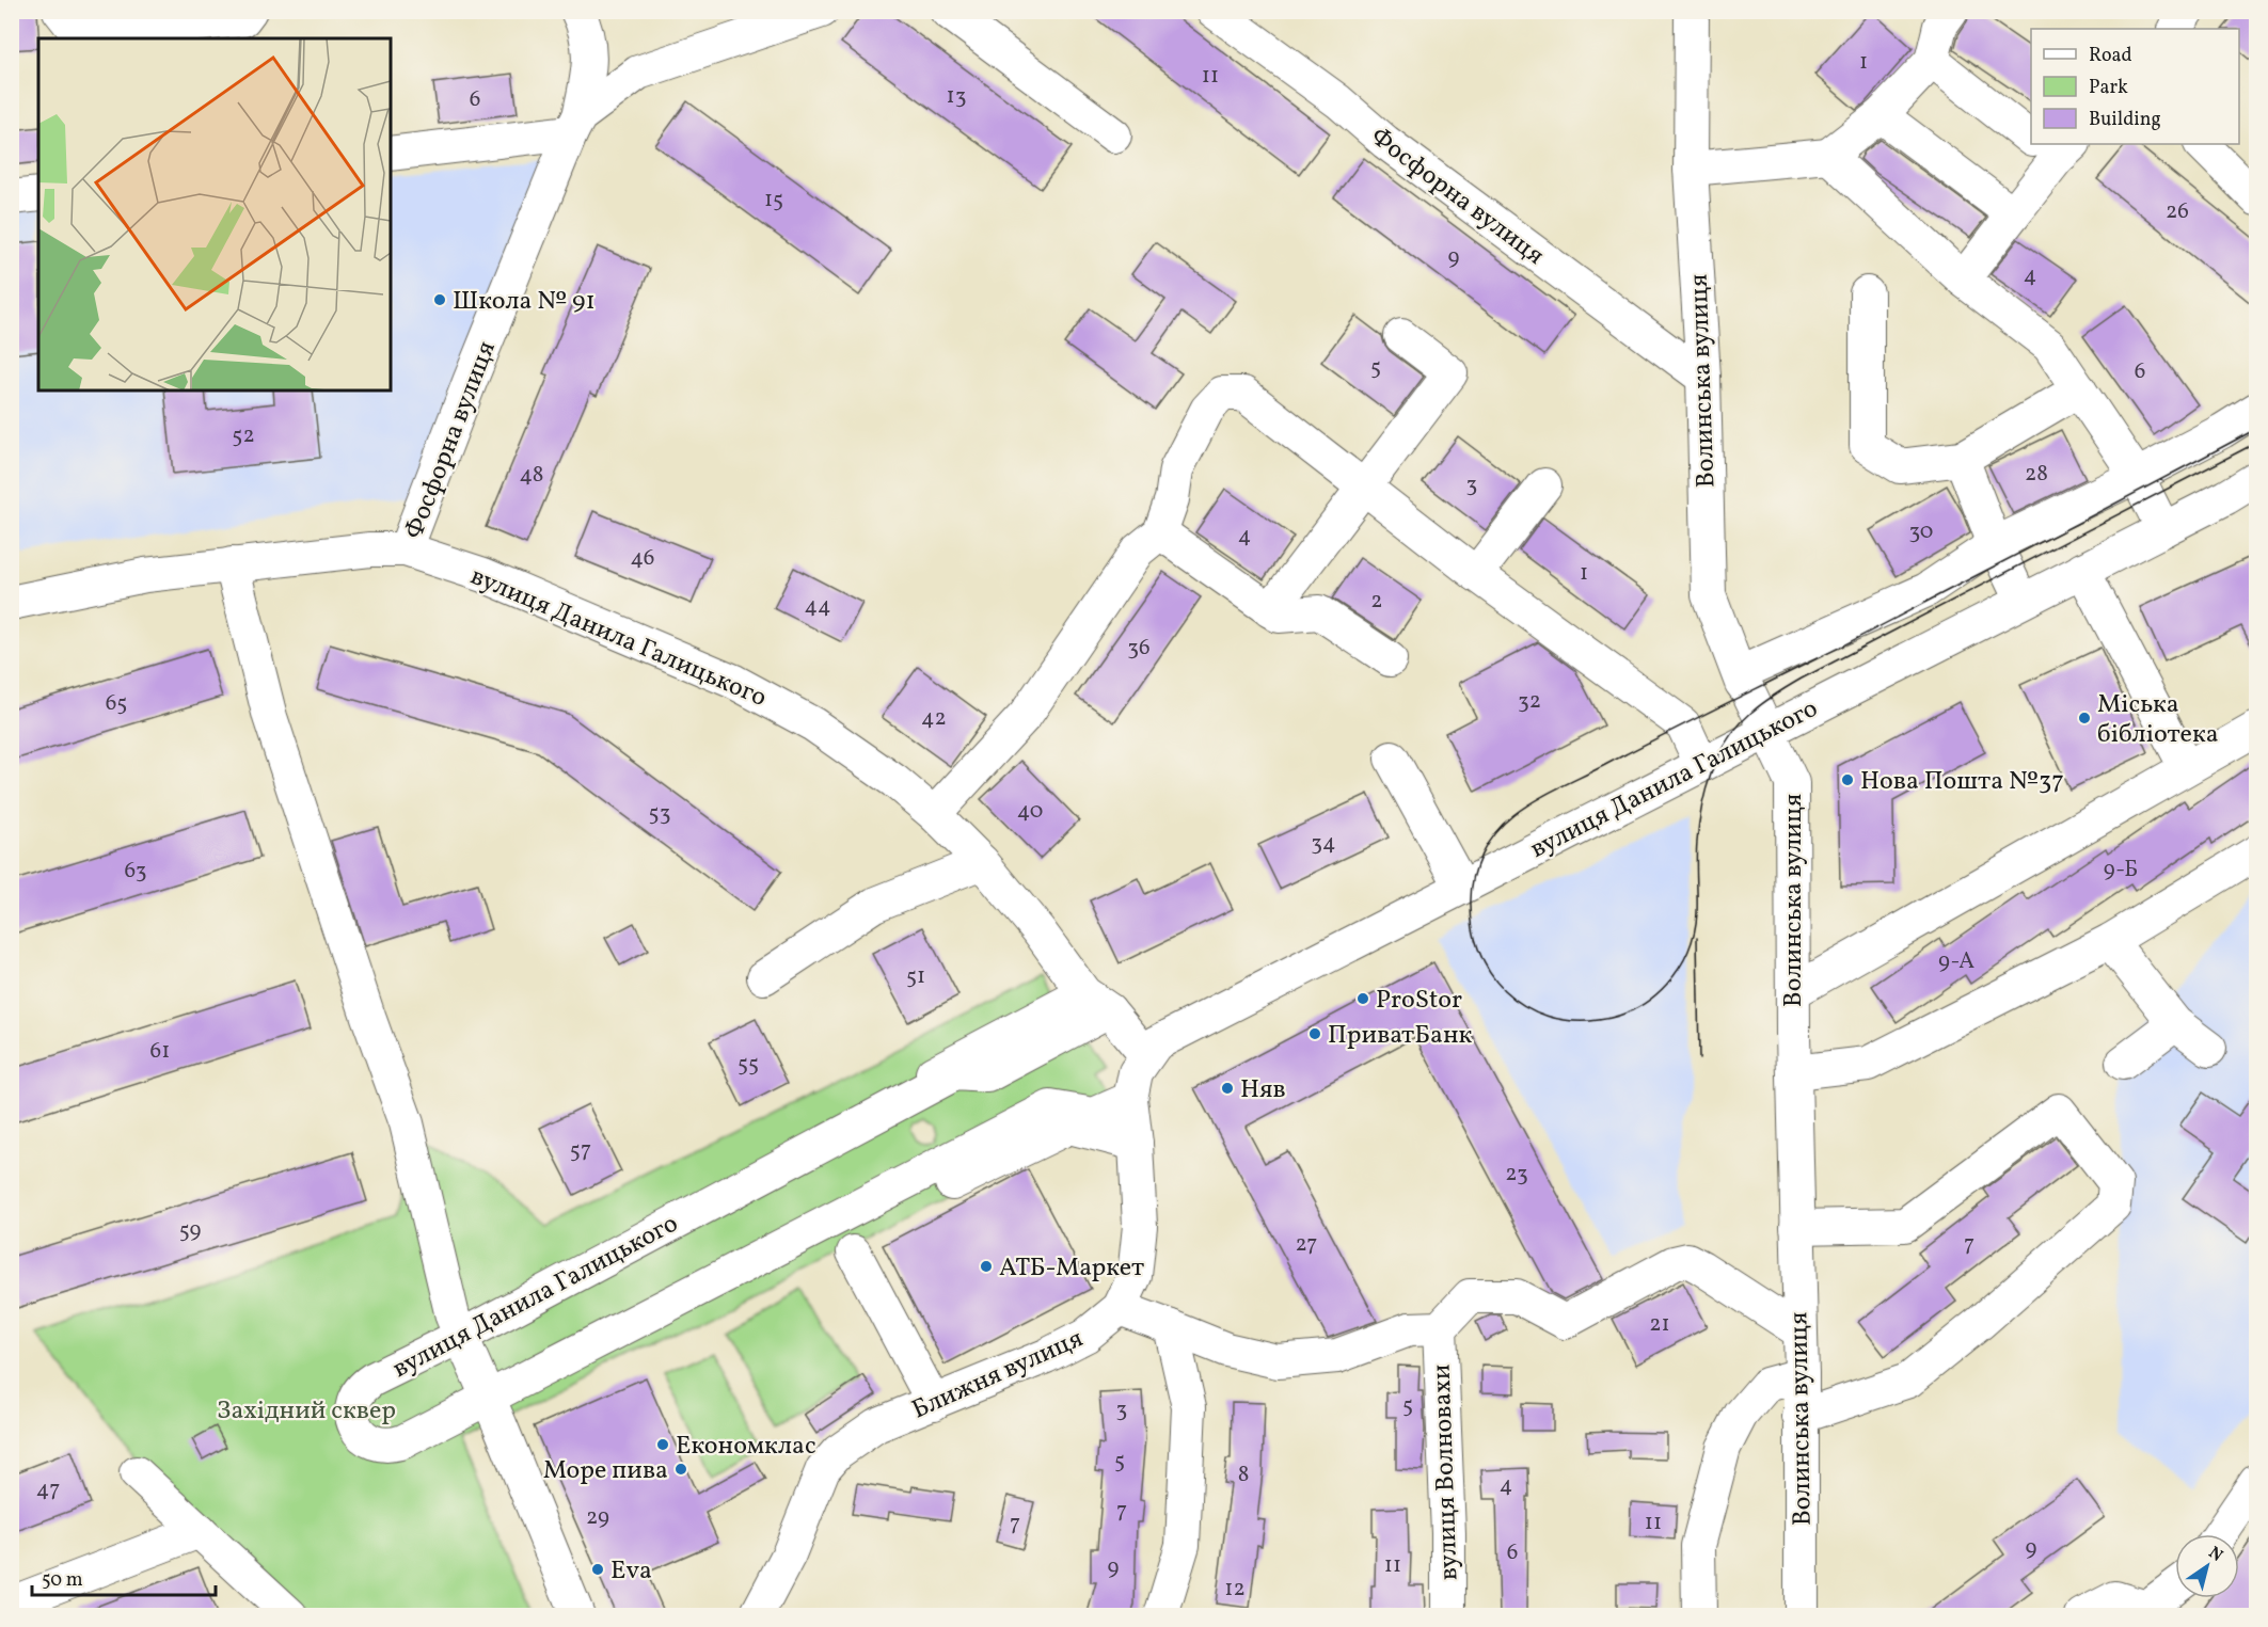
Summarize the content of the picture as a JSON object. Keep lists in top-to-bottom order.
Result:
{
  "streets": {
    "street": [
      "Фосфорна вулиця",
      "Волинська вулиця",
      "вулиця Данила Галицького",
      "Ближня вулиця",
      "вулиця Волновахи"
    ]
  },
  "crossings": [
    ["Фосфорна вулиця", "Волинська вулиця"],
    ["Фосфорна вулиця", "вулиця Данила Галицького"],
    ["Волинська вулиця", "вулиця Данила Галицького"],
    ["вулиця Данила Галицького", "Ближня вулиця"]
  ],
  "parks": ["Західний сквер"],
  "places": [
    "Школа № 91",
    "Міська бібліотека",
    "Нова Пошта №37",
    "ProStor",
    "ПриватБанк",
    "Няв",
    "АТБ-Маркет",
    "Економклас",
    "Море пива",
    "Eva"
  ],
  "house_numbers": [
    "1",
    "11",
    "13",
    "6",
    "15",
    "26",
    "9",
    "4",
    "5",
    "6",
    "52",
    "28",
    "48",
    "3",
    "30",
    "4",
    "46",
    "1",
    "2",
    "44",
    "36",
    "32",
    "65",
    "42",
    "40",
    "53",
    "34",
    "9-Б",
    "63",
    "9-А",
    "51",
    "61",
    "55",
    "57",
    "23",
    "59",
    "27",
    "7",
    "21",
    "5",
    "3",
    "5",
    "8",
    "4",
    "47",
    "7",
    "29",
    "11",
    "7",
    "9",
    "6",
    "11",
    "9",
    "12"
  ],
  "legend": ["Road", "Park", "Building"],
  "scale_bar": "50 m",
  "north": "top right"
}
